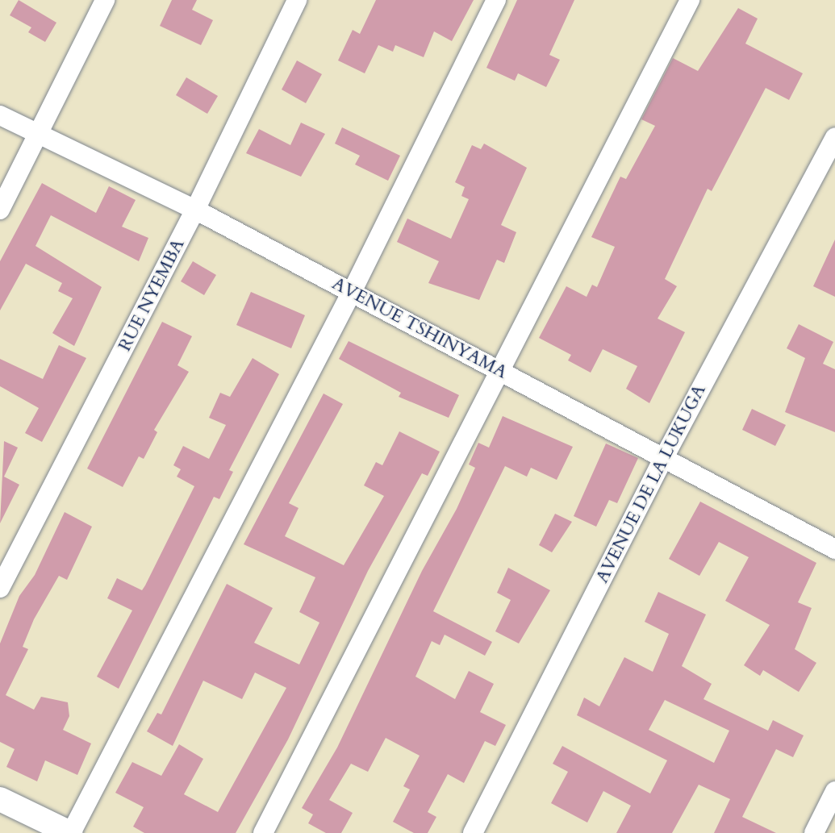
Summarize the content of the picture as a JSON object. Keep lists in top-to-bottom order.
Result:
{
  "streets": {
    "street": ["RUE NYEMBA", "AVENUE TSHINYAMA", "AVENUE DE LA LUKUGA"]
  },
  "crossings": [
    ["RUE NYEMBA", "AVENUE TSHINYAMA"],
    ["AVENUE TSHINYAMA", "AVENUE DE LA LUKUGA"]
  ]
}
